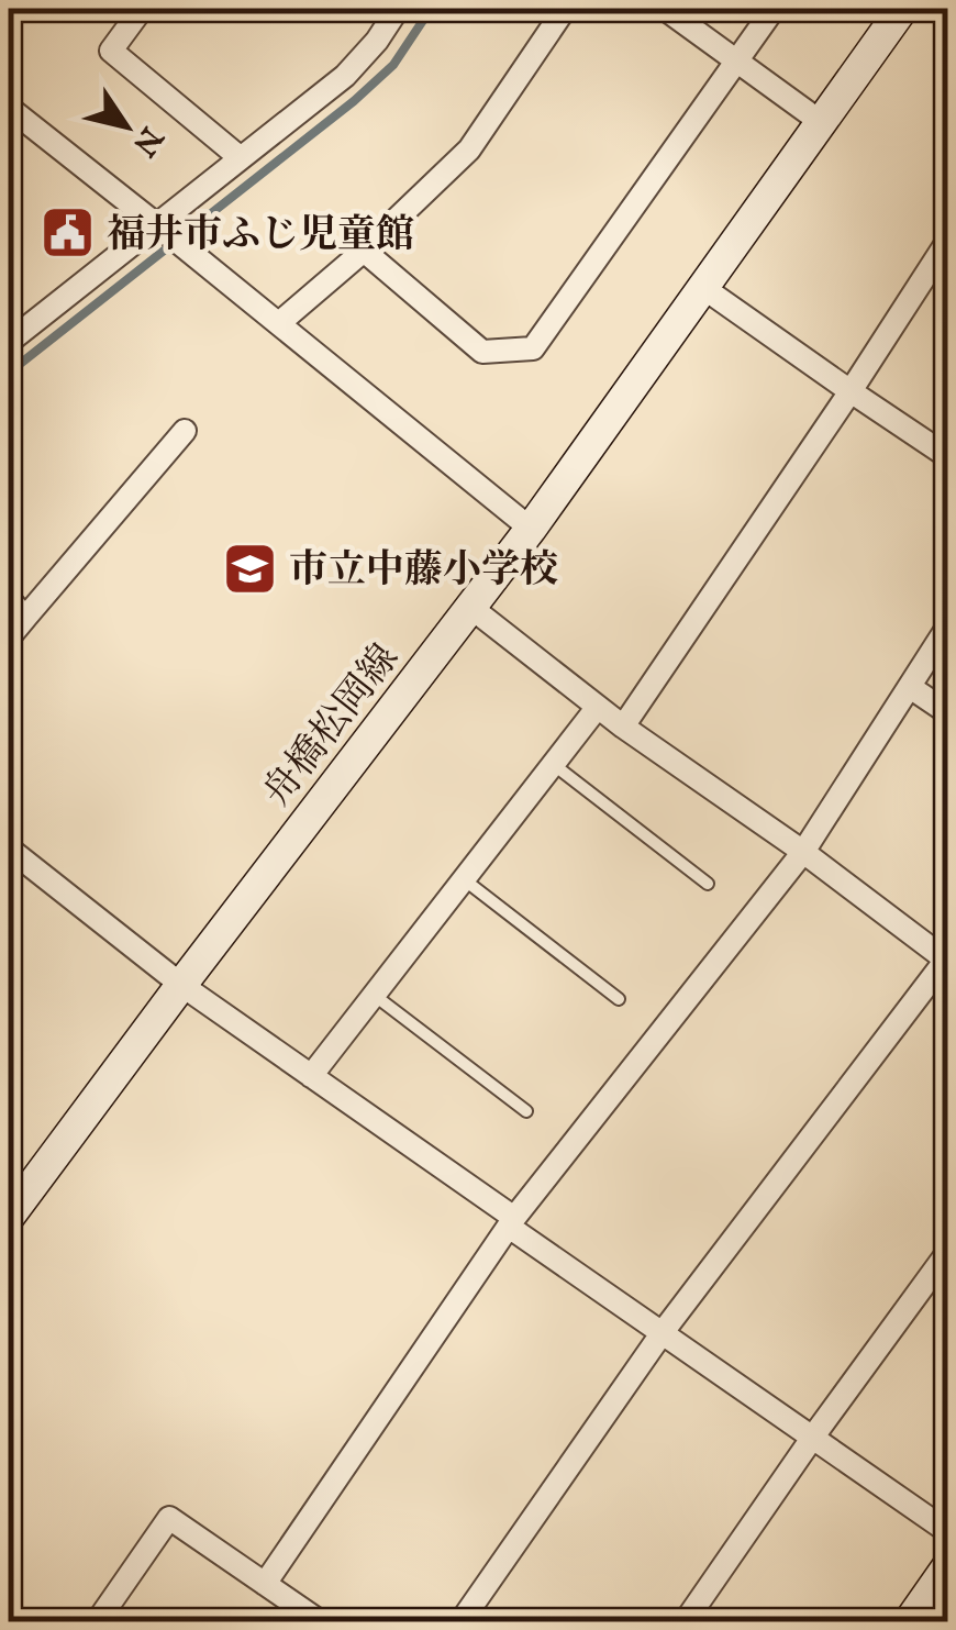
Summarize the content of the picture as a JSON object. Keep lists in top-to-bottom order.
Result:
{
  "streets": {
    "main road": ["舟橋松岡線"]
  },
  "places": {
    "public building": ["福井市ふじ児童館"],
    "school or university": ["市立中藤小学校"]
  },
  "north": "bottom right"
}
